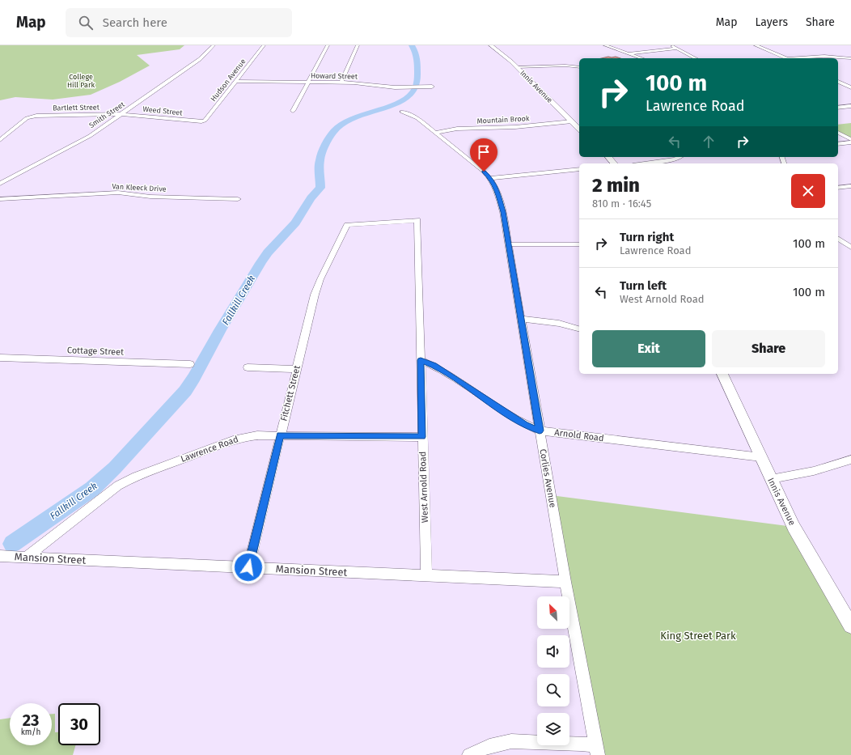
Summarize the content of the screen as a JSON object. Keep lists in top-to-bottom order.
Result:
{
  "streets": {
    "main road": ["Innis Avenue"],
    "street": [
      "Howard Street",
      "Hudson Avenue",
      "Bartlett Street",
      "Weed Street",
      "Smith Street",
      "Mountain Brook",
      "Van Kleeck Drive",
      "Cottage Street",
      "Fitchett Street",
      "Arnold Road",
      "Lawrence Road",
      "Corlies Avenue",
      "West Arnold Road",
      "Mansion Street"
    ]
  },
  "crossings": [
    ["Howard Street", "Hudson Avenue"],
    ["Hudson Avenue", "Weed Street"],
    ["Innis Avenue", "Mountain Brook"],
    ["Innis Avenue", "Arnold Road"],
    ["Bartlett Street", "Weed Street"],
    ["Bartlett Street", "Smith Street"],
    ["Weed Street", "Smith Street"],
    ["Mountain Brook", "Corlies Avenue"],
    ["Fitchett Street", "Arnold Road"],
    ["Fitchett Street", "Lawrence Road"],
    ["Fitchett Street", "West Arnold Road"],
    ["Fitchett Street", "Mansion Street"],
    ["Arnold Road", "Corlies Avenue"],
    ["Arnold Road", "West Arnold Road"],
    ["Lawrence Road", "West Arnold Road"],
    ["Lawrence Road", "Mansion Street"],
    ["Corlies Avenue", "Mansion Street"],
    ["West Arnold Road", "Mansion Street"]
  ],
  "water": ["Fallkill Creek"],
  "parks": ["College Hill Park", "King Street Park"],
  "north": "top left",
  "page": {
    "header": "Map",
    "search": "Search here",
    "nav": ["Map", "Layers", "Share"],
    "turn": ["100 m", "Lawrence Road"],
    "heading": ["2 min", "810 m · 16:45"],
    "list": [
      {
        "name": "Turn right",
        "note": "Lawrence Road",
        "value": "100 m"
      },
      {
        "name": "Turn left",
        "note": "West Arnold Road",
        "value": "100 m"
      }
    ],
    "buttons": ["Exit", "Share"],
    "speed": "23 km/h",
    "limit": "30"
  }
}
